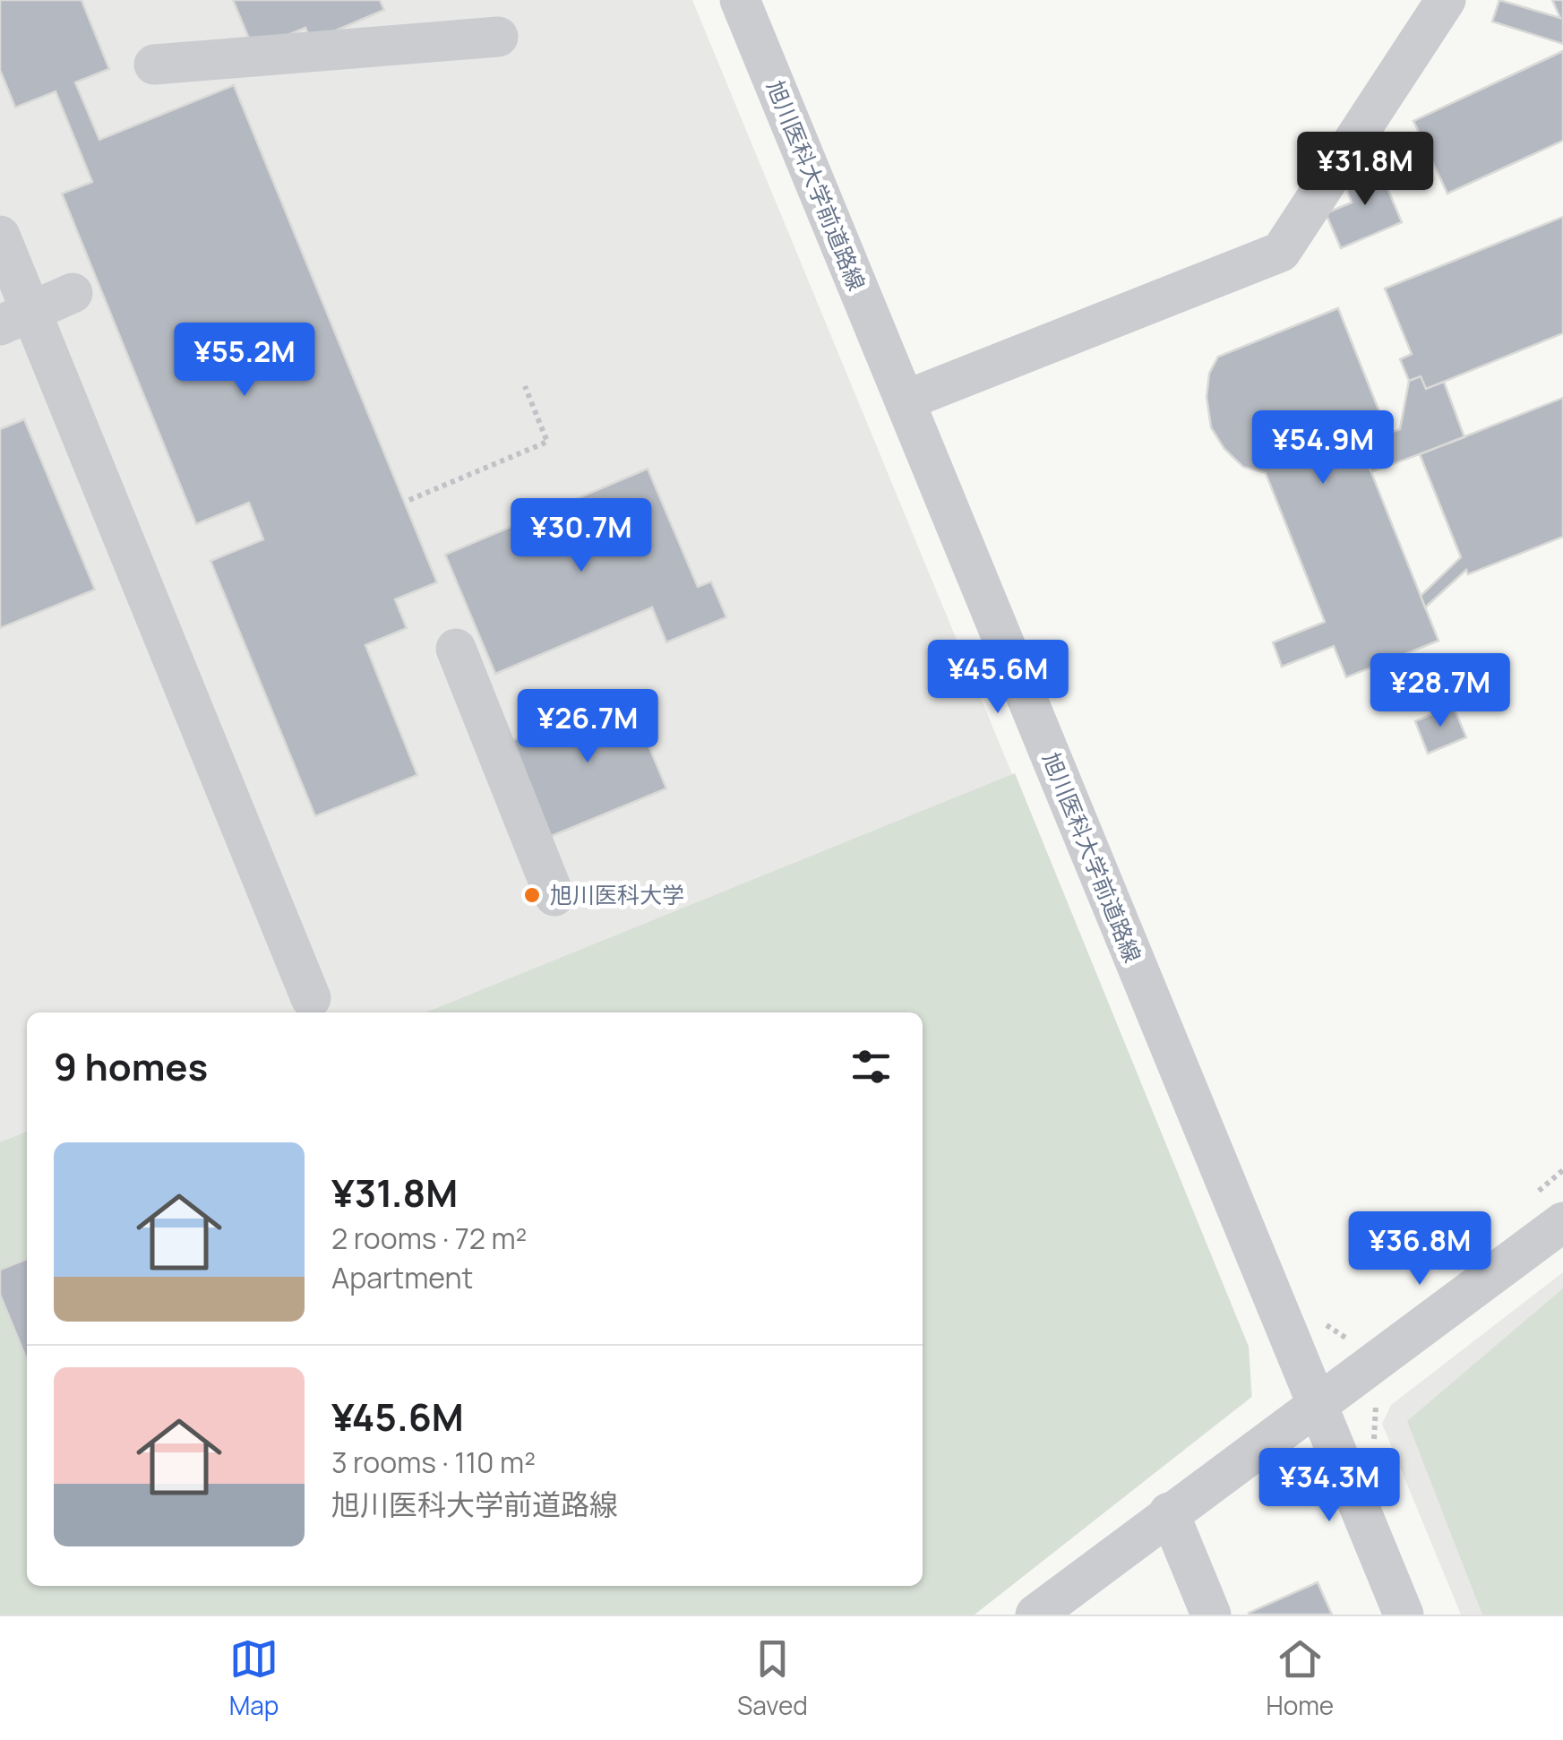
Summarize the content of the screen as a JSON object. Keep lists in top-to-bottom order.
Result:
{
  "streets": {
    "street": ["旭川医科大学前道路線"]
  },
  "places": ["旭川医科大学"],
  "page": {
    "price": [
      "¥31.8M",
      "¥55.2M",
      "¥54.9M",
      "¥30.7M",
      "¥45.6M",
      "¥28.7M",
      "¥26.7M",
      "¥36.8M",
      "¥34.3M"
    ],
    "heading": "9 homes",
    "list": [
      {
        "name": "¥31.8M",
        "note": "2 rooms · 72 m² · Apartment"
      },
      {
        "name": "¥45.6M",
        "note": "3 rooms · 110 m² · 旭川医科大学前道路線"
      }
    ],
    "tabs": ["Map", "Saved", "Home"]
  }
}
